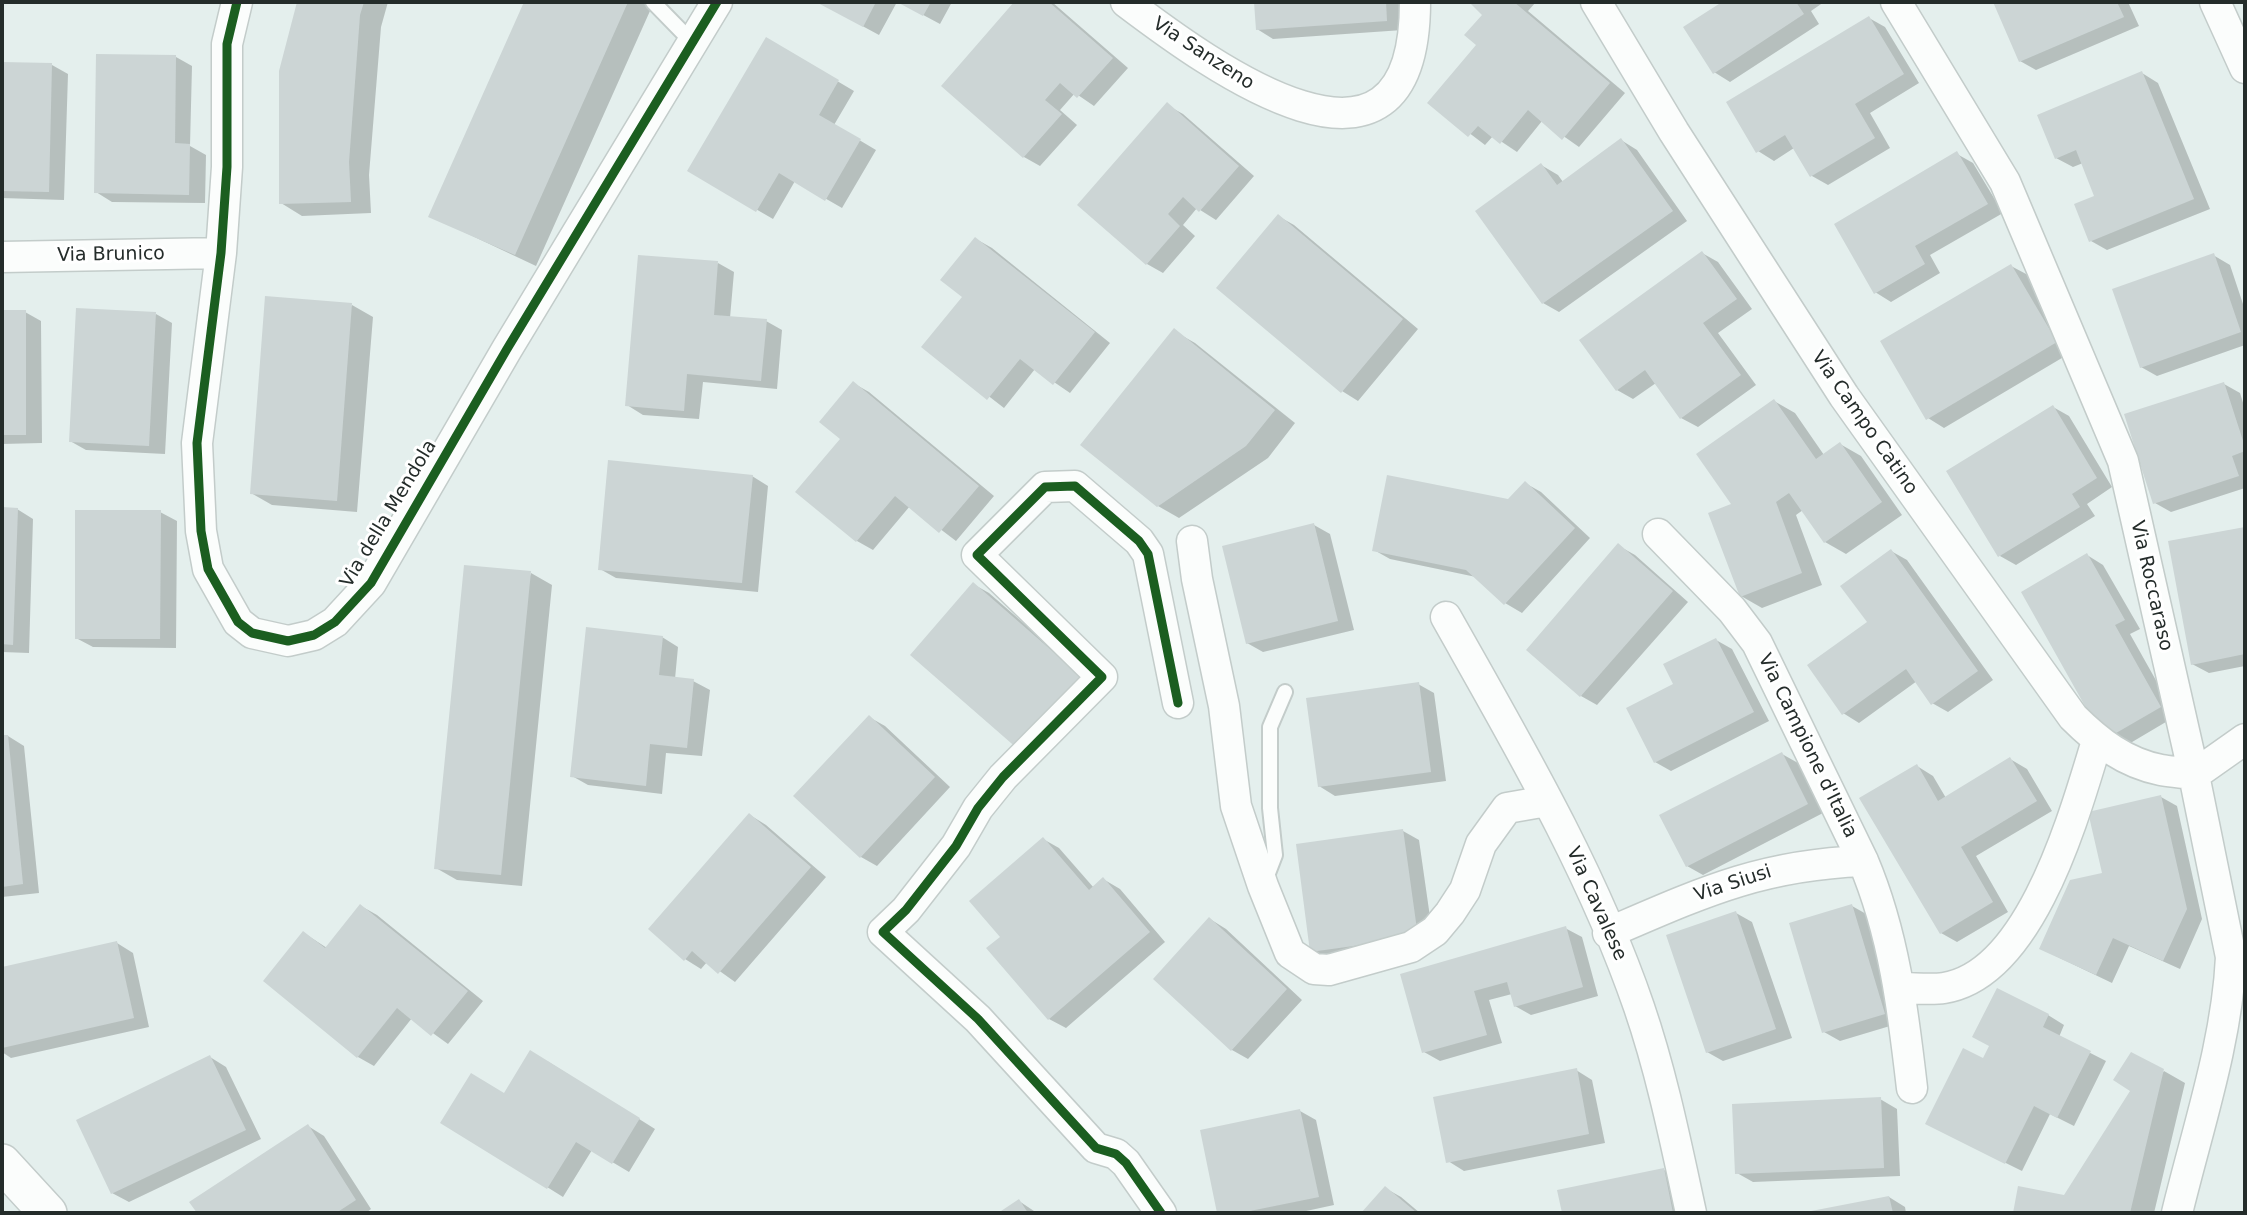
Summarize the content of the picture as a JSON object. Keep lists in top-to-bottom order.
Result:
{
  "streets": {
    "street": [
      "Via Sanzeno",
      "Via Brunico",
      "Via Campo Catino",
      "Via della Mendola",
      "Via Roccaraso",
      "Via Campione d'Italia",
      "Via Siusi",
      "Via Cavalese"
    ]
  },
  "crossings": [
    ["Via Brunico", "Via della Mendola"],
    ["Via Campo Catino", "Via Roccaraso"],
    ["Via Campione d'Italia", "Via Siusi"],
    ["Via Siusi", "Via Cavalese"]
  ]
}
